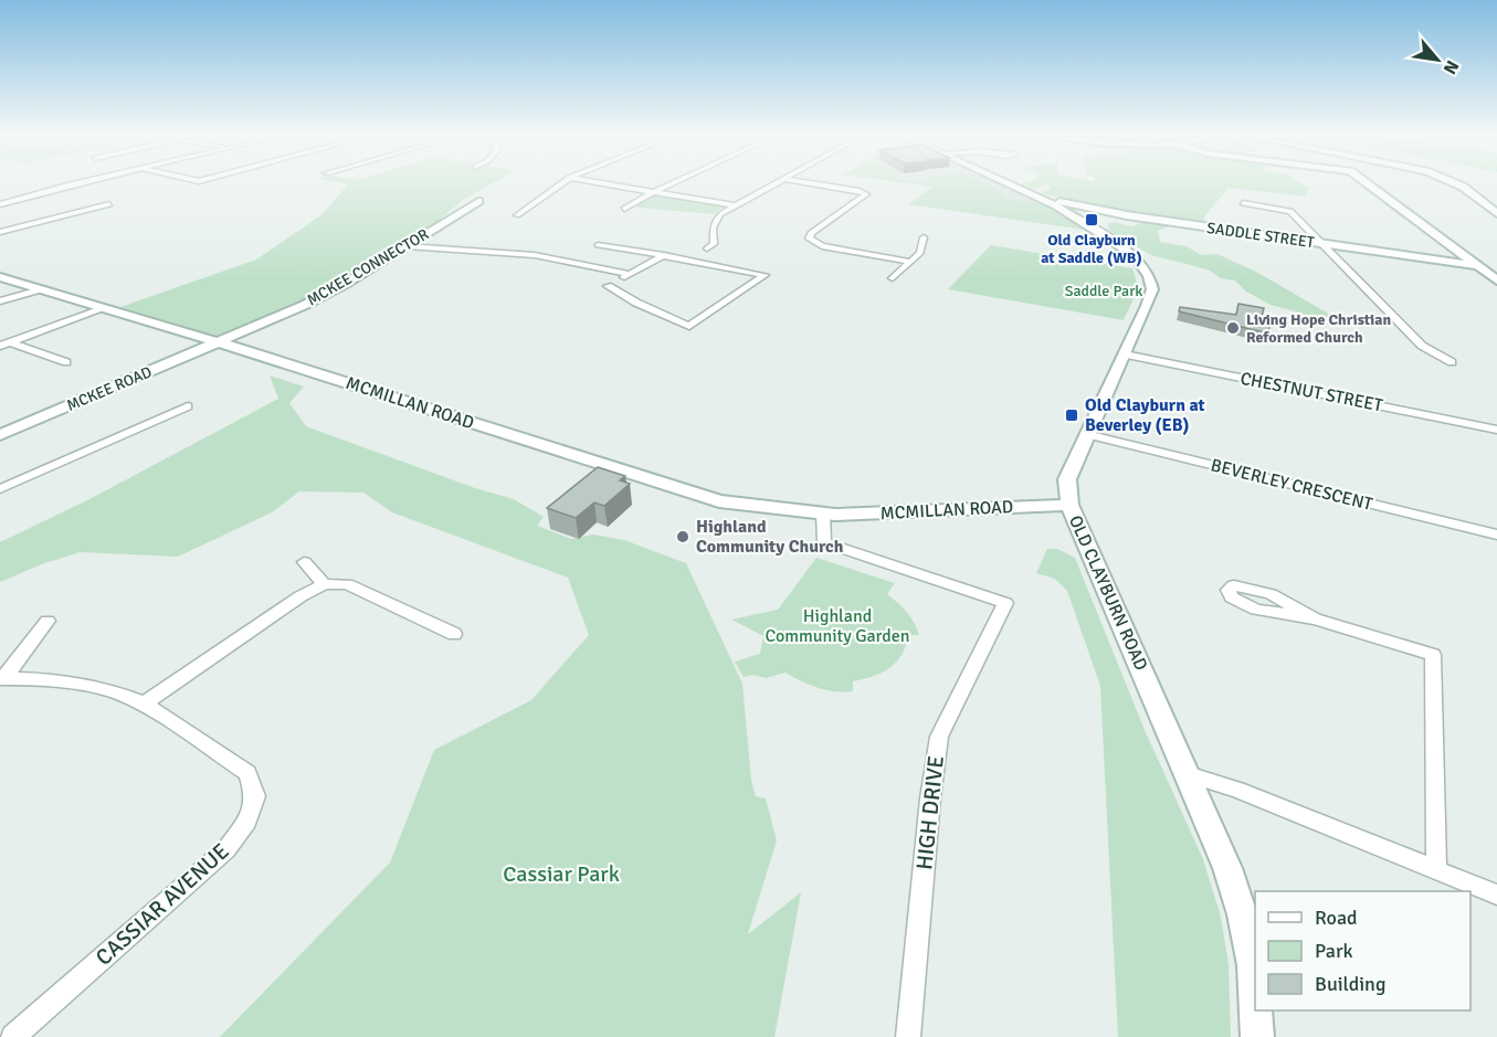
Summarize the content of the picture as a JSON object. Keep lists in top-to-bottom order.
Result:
{
  "streets": {
    "main road": [
      "SADDLE STREET",
      "MCKEE CONNECTOR",
      "MCKEE ROAD",
      "MCMILLAN ROAD",
      "OLD CLAYBURN ROAD"
    ],
    "street": [
      "CHESTNUT STREET",
      "BEVERLEY CRESCENT",
      "HIGH DRIVE",
      "CASSIAR AVENUE"
    ]
  },
  "crossings": [
    ["SADDLE STREET", "OLD CLAYBURN ROAD"],
    ["MCKEE CONNECTOR", "MCKEE ROAD"],
    ["MCKEE CONNECTOR", "MCMILLAN ROAD"],
    ["MCKEE ROAD", "MCMILLAN ROAD"],
    ["CHESTNUT STREET", "OLD CLAYBURN ROAD"],
    ["MCMILLAN ROAD", "OLD CLAYBURN ROAD"],
    ["MCMILLAN ROAD", "HIGH DRIVE"],
    ["BEVERLEY CRESCENT", "OLD CLAYBURN ROAD"]
  ],
  "parks": ["Saddle Park", "Highland Community Garden", "Cassiar Park"],
  "places": {
    "transit": ["Old Clayburn at Saddle (WB)", "Old Clayburn at Beverley (EB)"],
    "other": ["Living Hope Christian Reformed Church", "Highland Community Church"]
  },
  "legend": ["Road", "Park", "Building"],
  "north": "bottom right"
}
